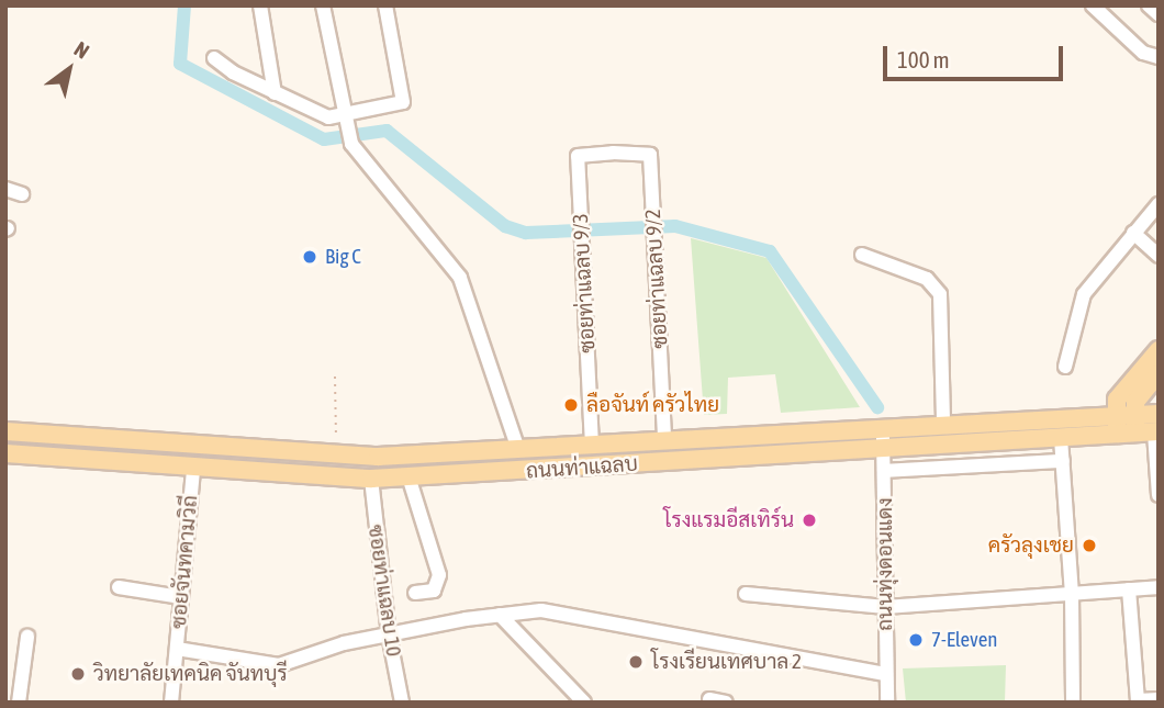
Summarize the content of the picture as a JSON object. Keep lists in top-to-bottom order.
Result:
{
  "streets": {
    "main road": ["ถนนท่าแฉลบ"],
    "street": [
      "ซอยท่าแฉลบ 9/2",
      "ซอยท่าแฉลบ 9/3",
      "ซอยจันทคามวิถี",
      "ถนนทุ่งดอนแดง",
      "ซอยท่าแฉลบ 10"
    ]
  },
  "crossings": [
    ["ซอยท่าแฉลบ 9/2", "ซอยท่าแฉลบ 9/3"],
    ["ซอยท่าแฉลบ 9/2", "ถนนท่าแฉลบ"],
    ["ซอยท่าแฉลบ 9/3", "ถนนท่าแฉลบ"],
    ["ถนนท่าแฉลบ", "ซอยจันทคามวิถี"],
    ["ถนนท่าแฉลบ", "ถนนทุ่งดอนแดง"],
    ["ถนนท่าแฉลบ", "ซอยท่าแฉลบ 10"]
  ],
  "places": [
    "Big C",
    "ลือจันท์ ครัวไทย",
    "โรงแรมอีสเทิร์น",
    "ครัวลุงเชย",
    "7-Eleven",
    "โรงเรียนเทศบาล 2",
    "วิทยาลัยเทคนิค จันทบุรี"
  ],
  "scale_bar": "100 m",
  "north": "top right"
}
